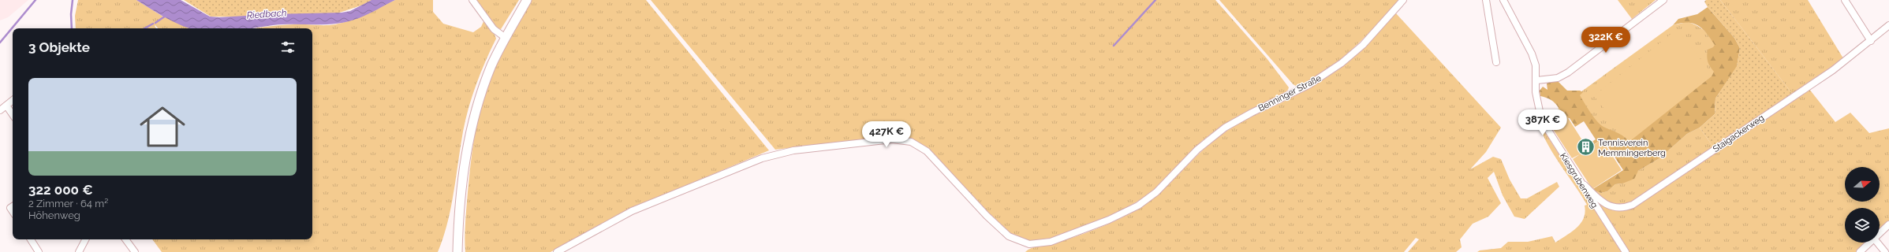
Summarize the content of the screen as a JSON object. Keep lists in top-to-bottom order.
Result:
{
  "streets": {
    "street": ["Benninger Straße", "Staigackerweg", "Kiesgrubenweg"]
  },
  "crossings": [
    ["Staigackerweg", "Kiesgrubenweg"]
  ],
  "water": ["Riedbach"],
  "places": {
    "building": ["Tennisverein Memmingerberg"]
  },
  "north": "right",
  "page": {
    "price": ["322K €", "387K €", "427K €"],
    "heading": "3 Objekte",
    "list": [
      {
        "name": "322 000 €",
        "note": "2 Zimmer · 64 m² · Höhenweg"
      }
    ]
  }
}
